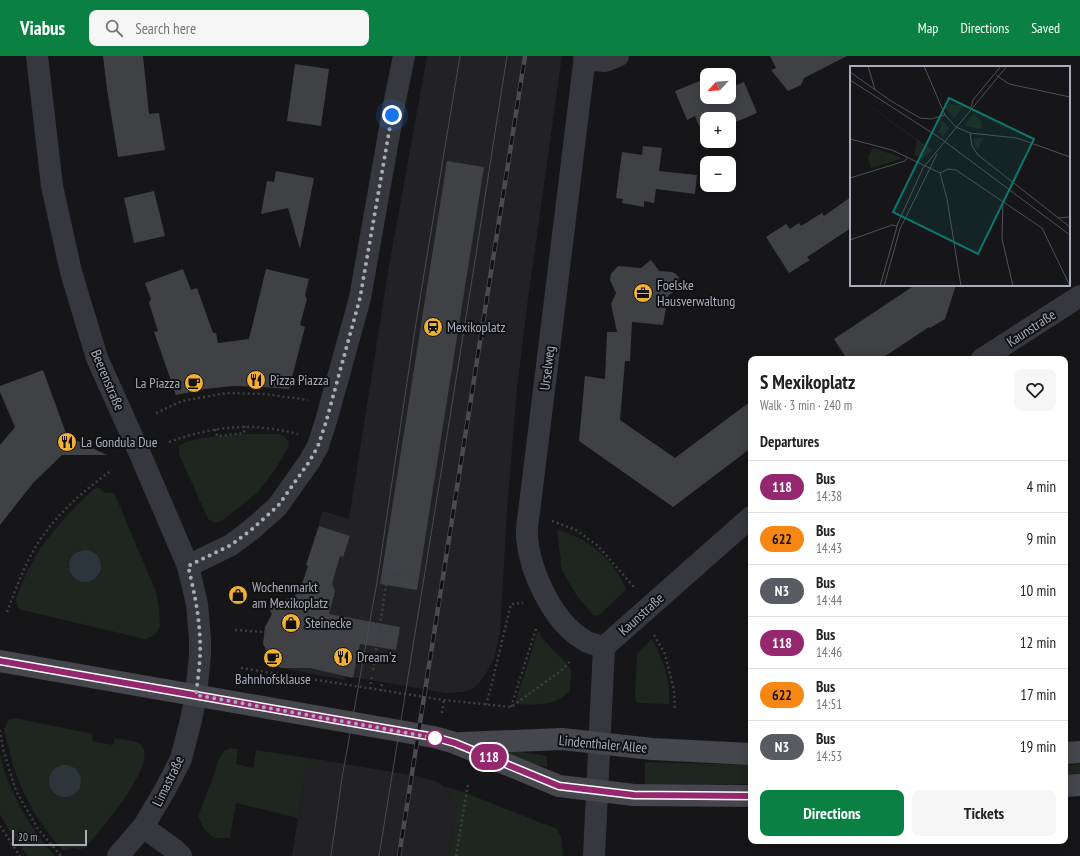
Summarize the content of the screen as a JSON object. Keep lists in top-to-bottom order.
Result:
{
  "streets": {
    "main road": ["Lindenthaler Allee"],
    "street": [
      "Kaunstraße",
      "Urselweg",
      "Beerenstraße",
      "Limastraße"
    ]
  },
  "crossings": [
    ["Kaunstraße", "Urselweg"],
    ["Beerenstraße", "Lindenthaler Allee"],
    ["Beerenstraße", "Limastraße"],
    ["Lindenthaler Allee", "Limastraße"]
  ],
  "places": {
    "office": ["Foelske Hausverwaltung"],
    "station": ["Mexikoplatz"],
    "restaurant": ["Pizza Piazza", "La Gondula Due", "Dream'z"],
    "cafe": ["La Piazza", "Bahnhofsklause"],
    "shop": ["Wochenmarkt am Mexikoplatz", "Steinecke"]
  },
  "lines": ["bus line 118"],
  "scale_bar": "20 m",
  "north": "bottom left",
  "page": {
    "header": "Viabus",
    "search": "Search here",
    "nav": ["Map", "Directions", "Saved"],
    "on_map": "118",
    "map_buttons": ["+", "−"],
    "heading": [
      ["S Mexikoplatz", "Walk · 3 min · 240 m"],
      "Departures"
    ],
    "list": [
      {
        "mark": "118",
        "name": "Bus",
        "note": "14:38",
        "value": "4 min"
      },
      {
        "mark": "622",
        "name": "Bus",
        "note": "14:43",
        "value": "9 min"
      },
      {
        "mark": "N3",
        "name": "Bus",
        "note": "14:44",
        "value": "10 min"
      },
      {
        "mark": "118",
        "name": "Bus",
        "note": "14:46",
        "value": "12 min"
      },
      {
        "mark": "622",
        "name": "Bus",
        "note": "14:51",
        "value": "17 min"
      },
      {
        "mark": "N3",
        "name": "Bus",
        "note": "14:53",
        "value": "19 min"
      }
    ],
    "buttons": ["Directions", "Tickets"],
    "scale": "20 m"
  }
}
